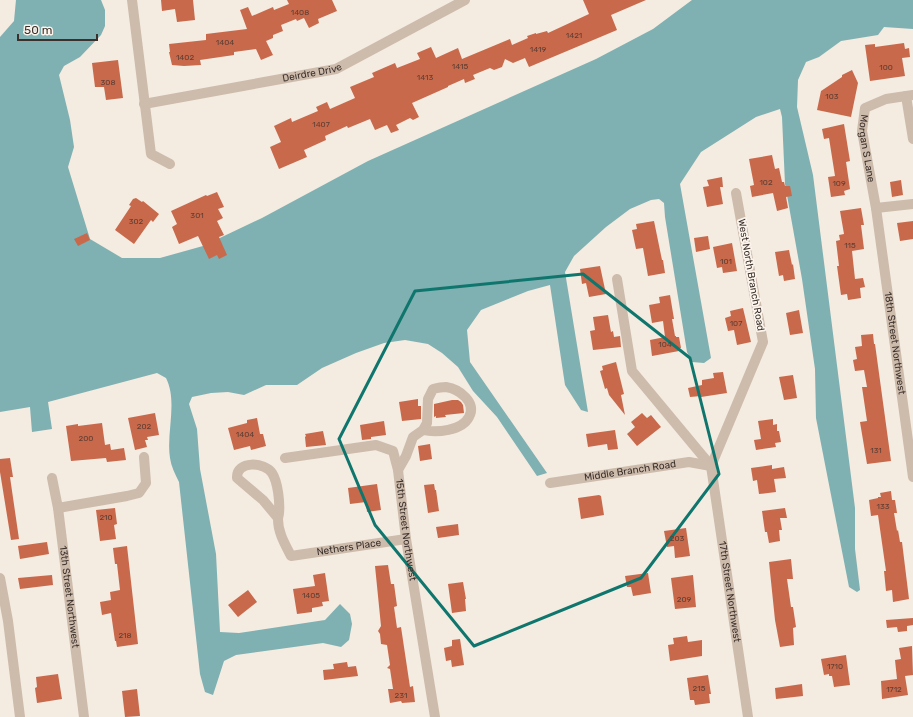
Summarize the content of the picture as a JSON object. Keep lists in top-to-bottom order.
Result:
{
  "streets": {
    "street": [
      "Deirdre Drive",
      "Morgan S Lane",
      "West North Branch Road",
      "18th Street Northwest",
      "Middle Branch Road",
      "15th Street Northwest",
      "Nethers Place",
      "17th Street Northwest",
      "13th Street Northwest"
    ]
  },
  "crossings": [
    ["Morgan S Lane", "18th Street Northwest"],
    ["West North Branch Road", "Middle Branch Road"],
    ["West North Branch Road", "17th Street Northwest"],
    ["Middle Branch Road", "17th Street Northwest"],
    ["15th Street Northwest", "Nethers Place"]
  ],
  "house_numbers": [
    "1408",
    "1421",
    "1404",
    "1419",
    "1402",
    "1415",
    "100",
    "1413",
    "308",
    "103",
    "1407",
    "102",
    "109",
    "301",
    "302",
    "115",
    "101",
    "107",
    "104",
    "202",
    "1404",
    "200",
    "131",
    "133",
    "210",
    "203",
    "1405",
    "209",
    "218",
    "1710",
    "215",
    "1712",
    "231"
  ],
  "scale_bar": "50 m"
}
